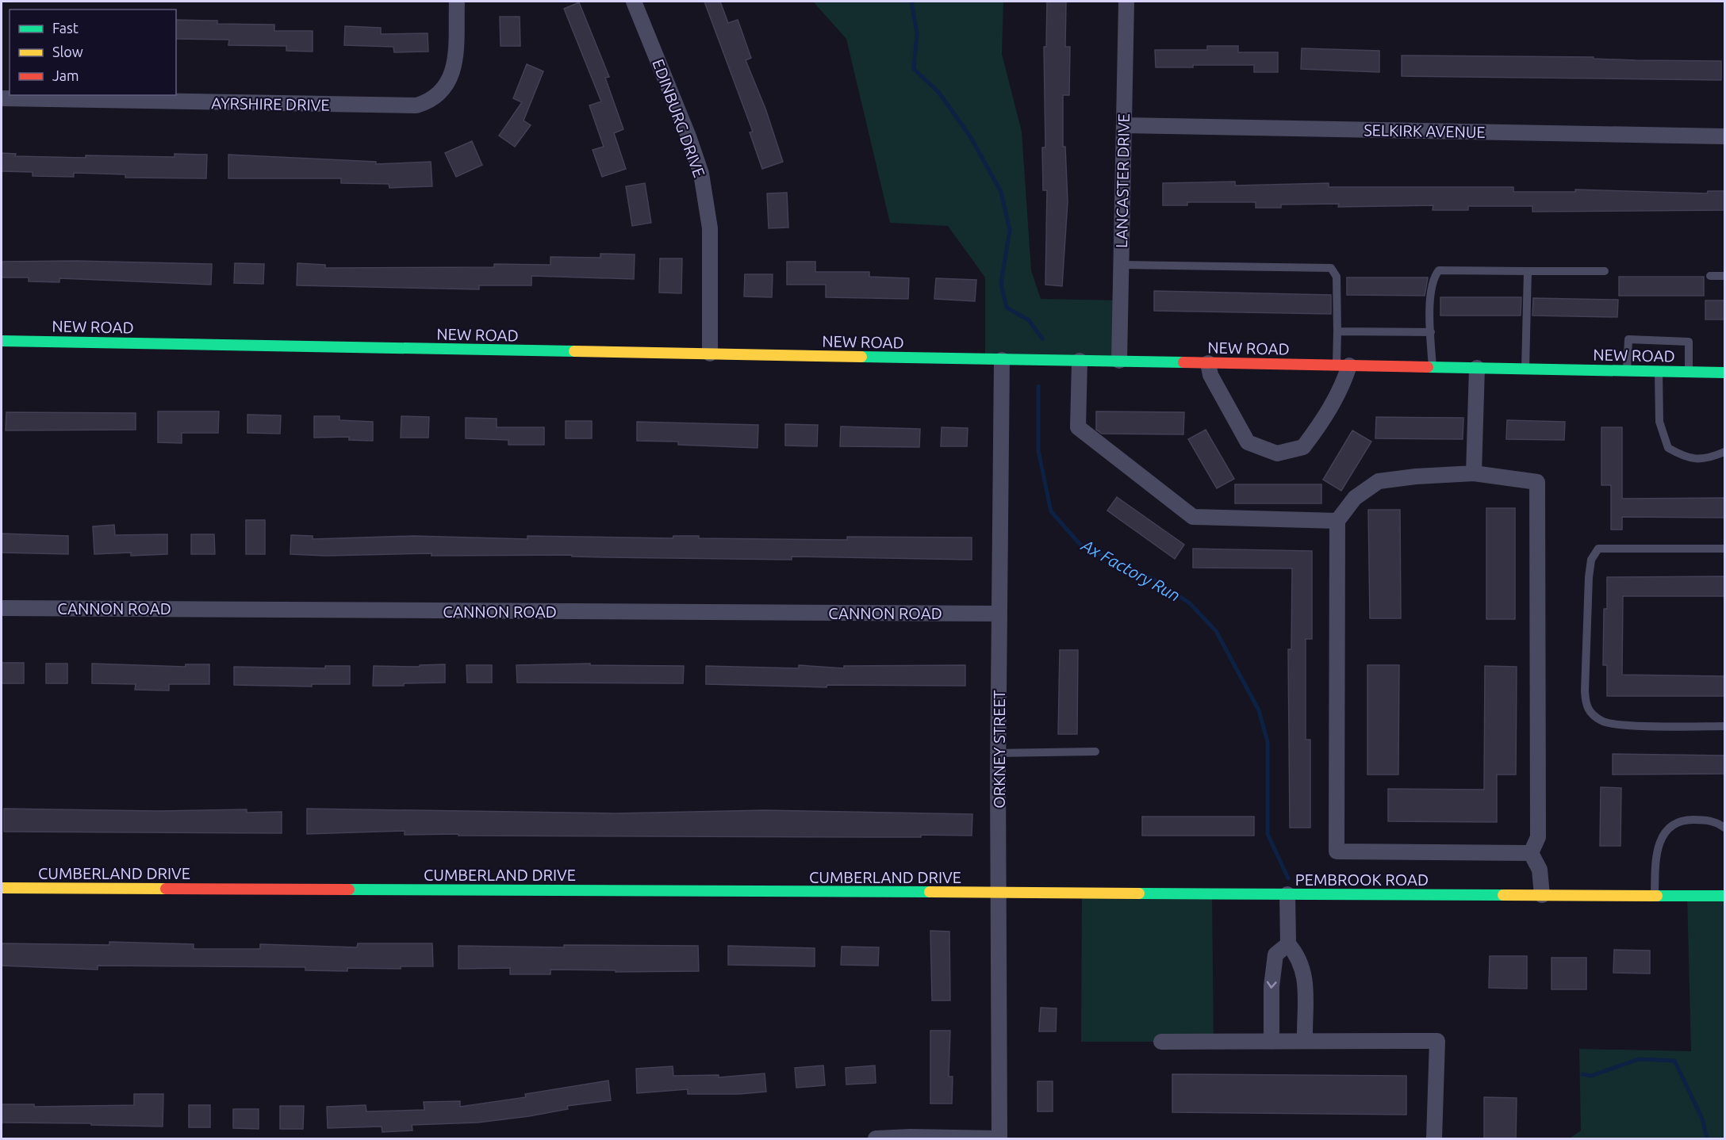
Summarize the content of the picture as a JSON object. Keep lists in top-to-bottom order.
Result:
{
  "streets": {
    "street": [
      "AYRSHIRE DRIVE",
      "EDINBURG DRIVE",
      "SELKIRK AVENUE",
      "LANCASTER DRIVE",
      "NEW ROAD",
      "CANNON ROAD",
      "ORKNEY STREET",
      "CUMBERLAND DRIVE",
      "PEMBROOK ROAD"
    ]
  },
  "crossings": [
    ["EDINBURG DRIVE", "NEW ROAD"],
    ["SELKIRK AVENUE", "LANCASTER DRIVE"],
    ["LANCASTER DRIVE", "NEW ROAD"],
    ["NEW ROAD", "ORKNEY STREET"],
    ["CANNON ROAD", "ORKNEY STREET"],
    ["ORKNEY STREET", "CUMBERLAND DRIVE"],
    ["ORKNEY STREET", "PEMBROOK ROAD"],
    ["CUMBERLAND DRIVE", "PEMBROOK ROAD"]
  ],
  "water": ["Ax Factory Run"],
  "legend": ["Fast", "Slow", "Jam"]
}
